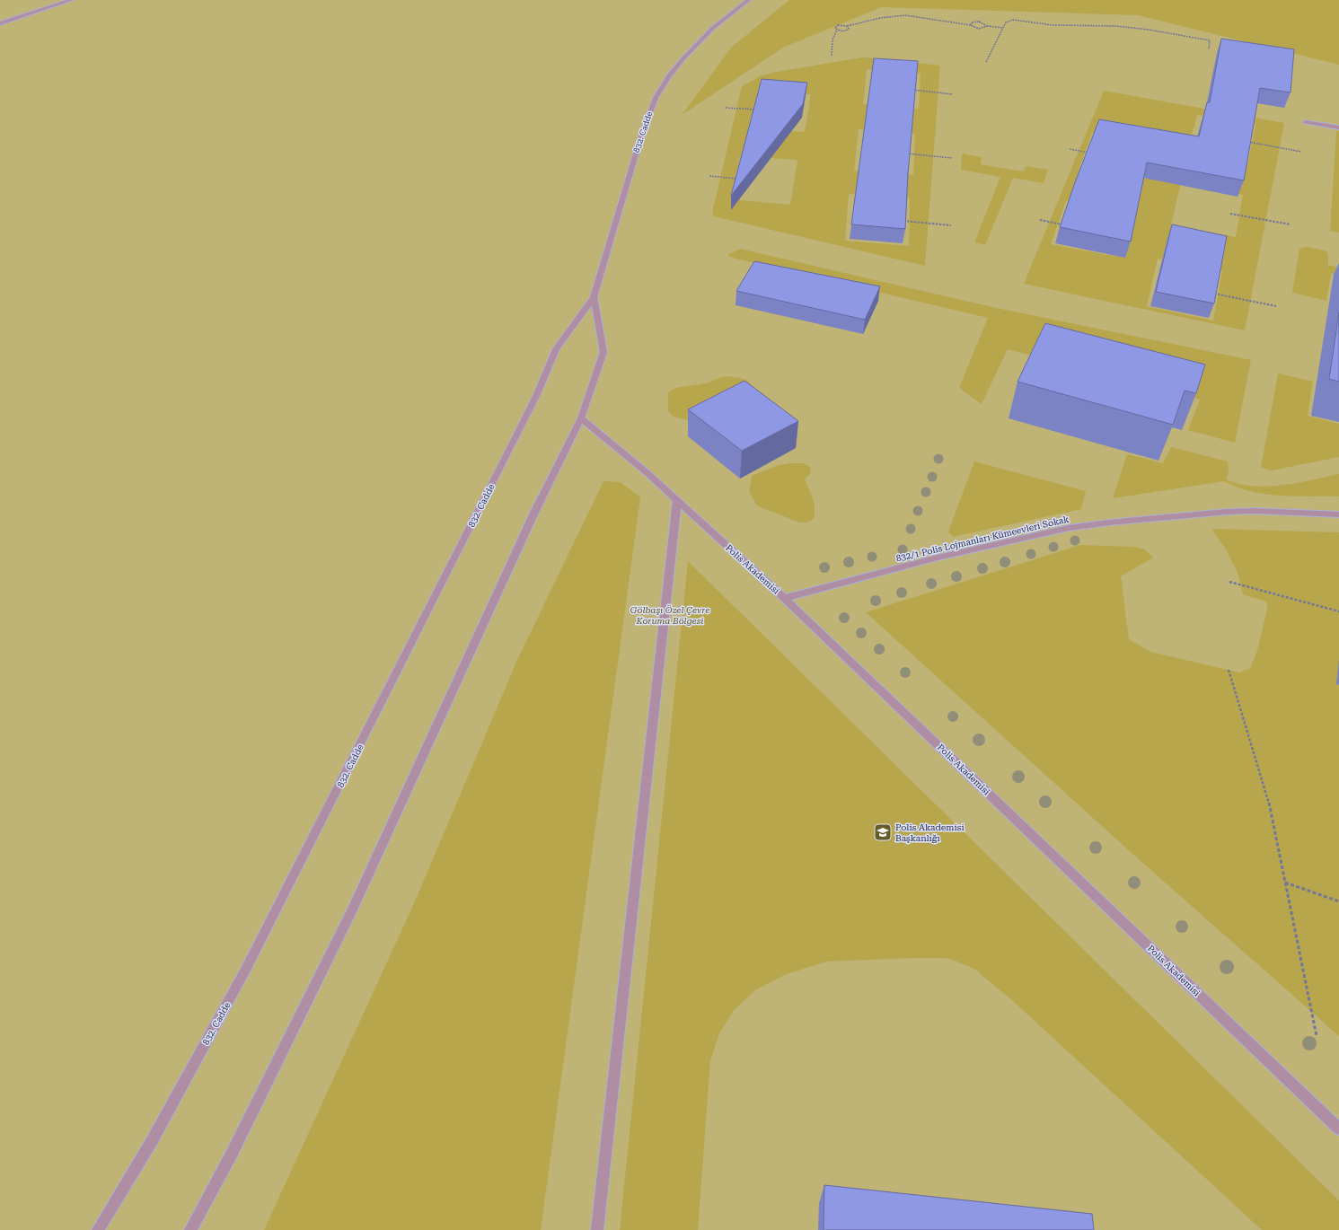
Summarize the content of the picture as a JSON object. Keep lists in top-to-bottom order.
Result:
{
  "streets": {
    "street": ["832. Cadde", "832/1 Polis Lojmanları Kümeevleri Sokak", "Polis Akademisi"]
  },
  "crossings": [
    ["832. Cadde", "Polis Akademisi"],
    ["832/1 Polis Lojmanları Kümeevleri Sokak", "Polis Akademisi"]
  ],
  "parks": ["Gölbaşı Özel Çevre Koruma Bölgesi"],
  "places": {
    "school or university": ["Polis Akademisi Başkanlığı"]
  }
}
